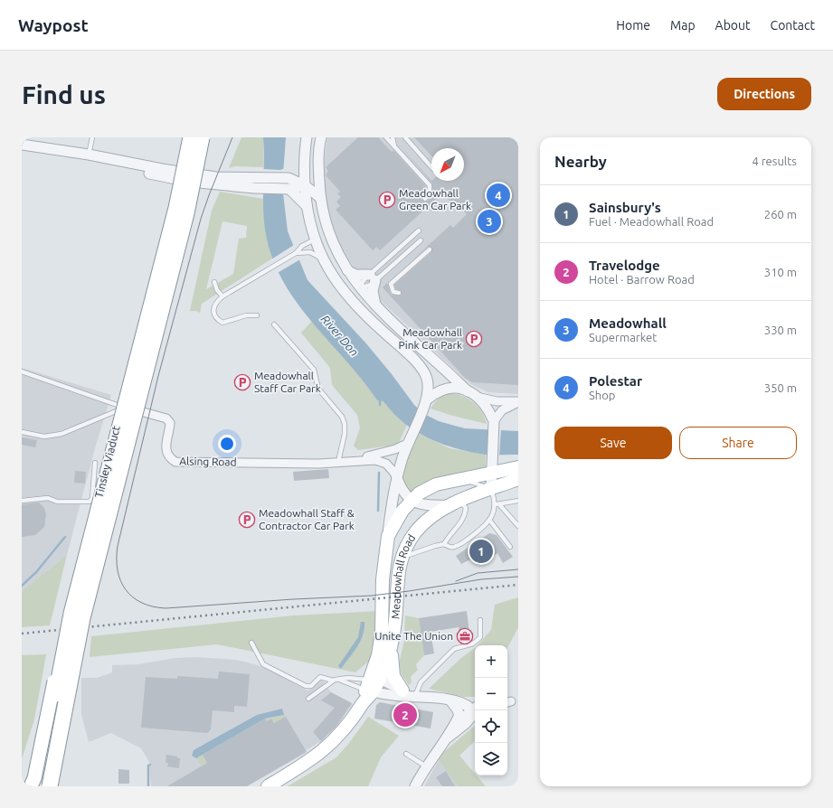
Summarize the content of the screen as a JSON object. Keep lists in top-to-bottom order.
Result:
{
  "streets": {
    "highway": ["Tinsley Viaduct"],
    "main road": ["Meadowhall Road"],
    "street": ["Alsing Road"]
  },
  "crossings": [
    ["Alsing Road", "Meadowhall Road"]
  ],
  "water": ["River Don"],
  "places": {
    "parking": [
      "Meadowhall Green Car Park",
      "Meadowhall Pink Car Park",
      "Meadowhall Staff Car Park",
      "Meadowhall Staff & Contractor Car Park"
    ],
    "office": ["Unite The Union"]
  },
  "north": "bottom left",
  "page": {
    "header": "Waypost",
    "nav": [
      "Home",
      "Map",
      "About",
      "Contact"
    ],
    "buttons": [
      "Directions",
      ["Save", "Share"]
    ],
    "title": "Find us",
    "heading": ["Nearby", "4 results"],
    "pins": [
      "4",
      "3",
      "1",
      "2"
    ],
    "list": [
      {
        "mark": "1",
        "name": "Sainsbury's",
        "note": "Fuel · Meadowhall Road",
        "value": "260 m"
      },
      {
        "mark": "2",
        "name": "Travelodge",
        "note": "Hotel · Barrow Road",
        "value": "310 m"
      },
      {
        "mark": "3",
        "name": "Meadowhall",
        "note": "Supermarket",
        "value": "330 m"
      },
      {
        "mark": "4",
        "name": "Polestar",
        "note": "Shop",
        "value": "350 m"
      }
    ],
    "map_buttons": ["+", "−"]
  }
}
